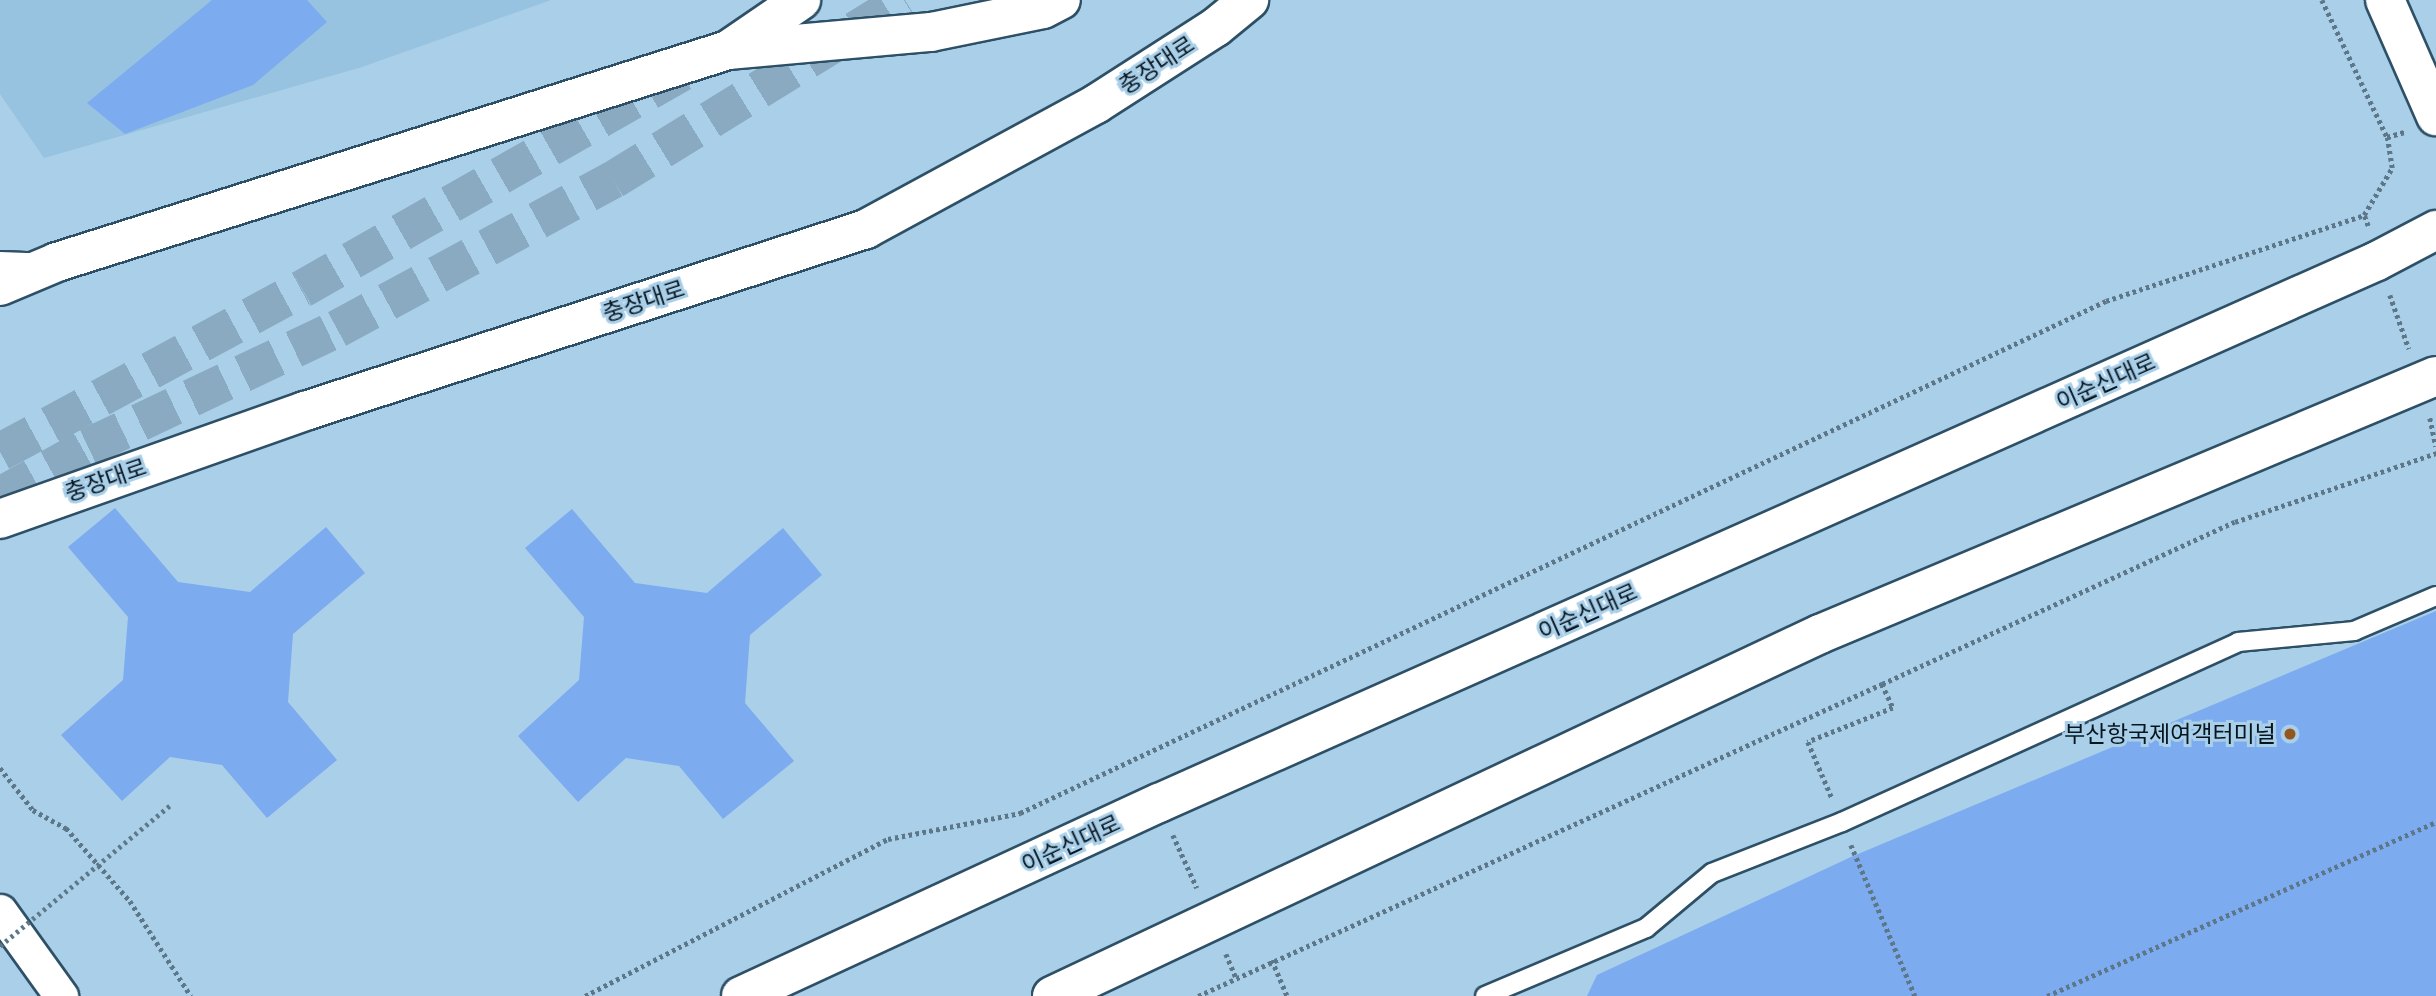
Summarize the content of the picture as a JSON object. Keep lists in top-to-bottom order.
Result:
{
  "streets": {
    "street": ["충장대로", "이순신대로"]
  },
  "places": ["부산항국제여객터미널"]
}
